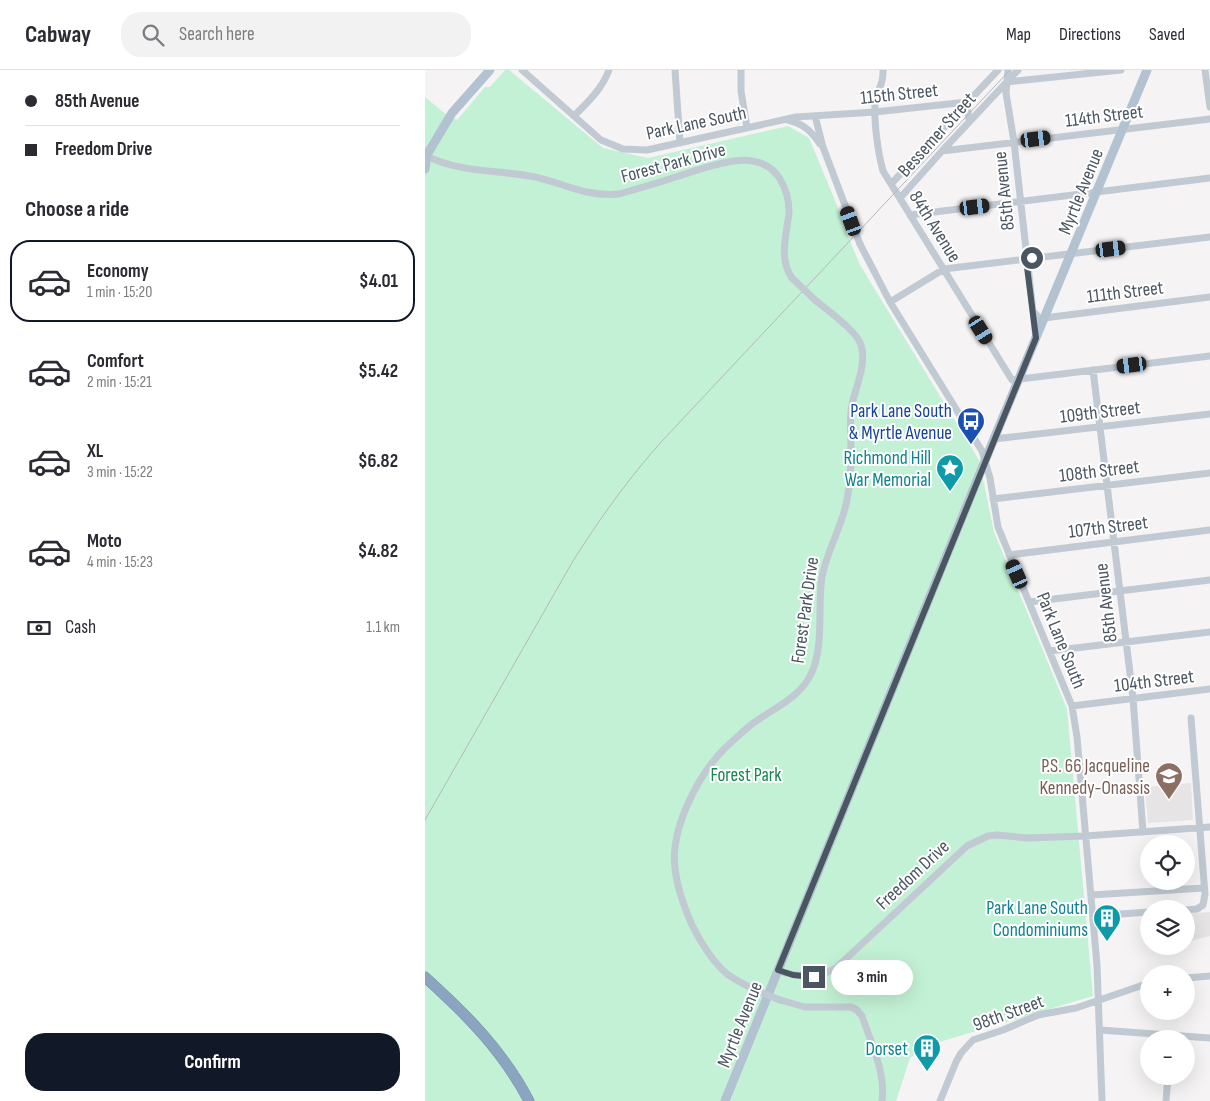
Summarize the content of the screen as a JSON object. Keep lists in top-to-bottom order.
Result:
{
  "streets": {
    "main road": ["Myrtle Avenue"],
    "street": [
      "115th Street",
      "114th Street",
      "Park Lane South",
      "Bessemer Street",
      "Forest Park Drive",
      "85th Avenue",
      "84th Avenue",
      "111th Street",
      "109th Street",
      "108th Street",
      "107th Street",
      "104th Street",
      "Freedom Drive",
      "98th Street"
    ]
  },
  "crossings": [
    ["115th Street", "Park Lane South"],
    ["115th Street", "Bessemer Street"],
    ["115th Street", "84th Avenue"],
    ["114th Street", "Bessemer Street"],
    ["114th Street", "85th Avenue"],
    ["114th Street", "Myrtle Avenue"],
    ["Park Lane South", "Myrtle Avenue"],
    ["Park Lane South", "108th Street"],
    ["Park Lane South", "107th Street"],
    ["Park Lane South", "104th Street"],
    ["Park Lane South", "Freedom Drive"],
    ["Park Lane South", "98th Street"],
    ["Bessemer Street", "85th Avenue"],
    ["Bessemer Street", "84th Avenue"],
    ["85th Avenue", "Myrtle Avenue"],
    ["85th Avenue", "109th Street"],
    ["85th Avenue", "108th Street"],
    ["85th Avenue", "107th Street"],
    ["85th Avenue", "104th Street"],
    ["85th Avenue", "Freedom Drive"],
    ["Myrtle Avenue", "84th Avenue"],
    ["Myrtle Avenue", "111th Street"],
    ["Myrtle Avenue", "109th Street"],
    ["Myrtle Avenue", "Freedom Drive"]
  ],
  "parks": ["Forest Park"],
  "places": {
    "bus stop": ["Park Lane South & Myrtle Avenue"],
    "place": ["Richmond Hill War Memorial"],
    "school or university": ["P.S. 66 Jacqueline Kennedy-Onassis"],
    "building": ["Park Lane South Condominiums", "Dorset"]
  },
  "page": {
    "header": "Cabway",
    "search": "Search here",
    "nav": ["Map", "Directions", "Saved"],
    "banner": ["85th Avenue", "Freedom Drive"],
    "heading": "Choose a ride",
    "list": [
      {
        "name": "Economy",
        "note": "1 min · 15:20",
        "value": "$4.01"
      },
      {
        "name": "Comfort",
        "note": "2 min · 15:21",
        "value": "$5.42"
      },
      {
        "name": "XL",
        "note": "3 min · 15:22",
        "value": "$6.82"
      },
      {
        "name": "Moto",
        "note": "4 min · 15:23",
        "value": "$4.82"
      }
    ],
    "pay": ["Cash", "1.1 km"],
    "map_buttons": ["+", "−"],
    "bubble": "3 min",
    "buttons": "Confirm"
  }
}
